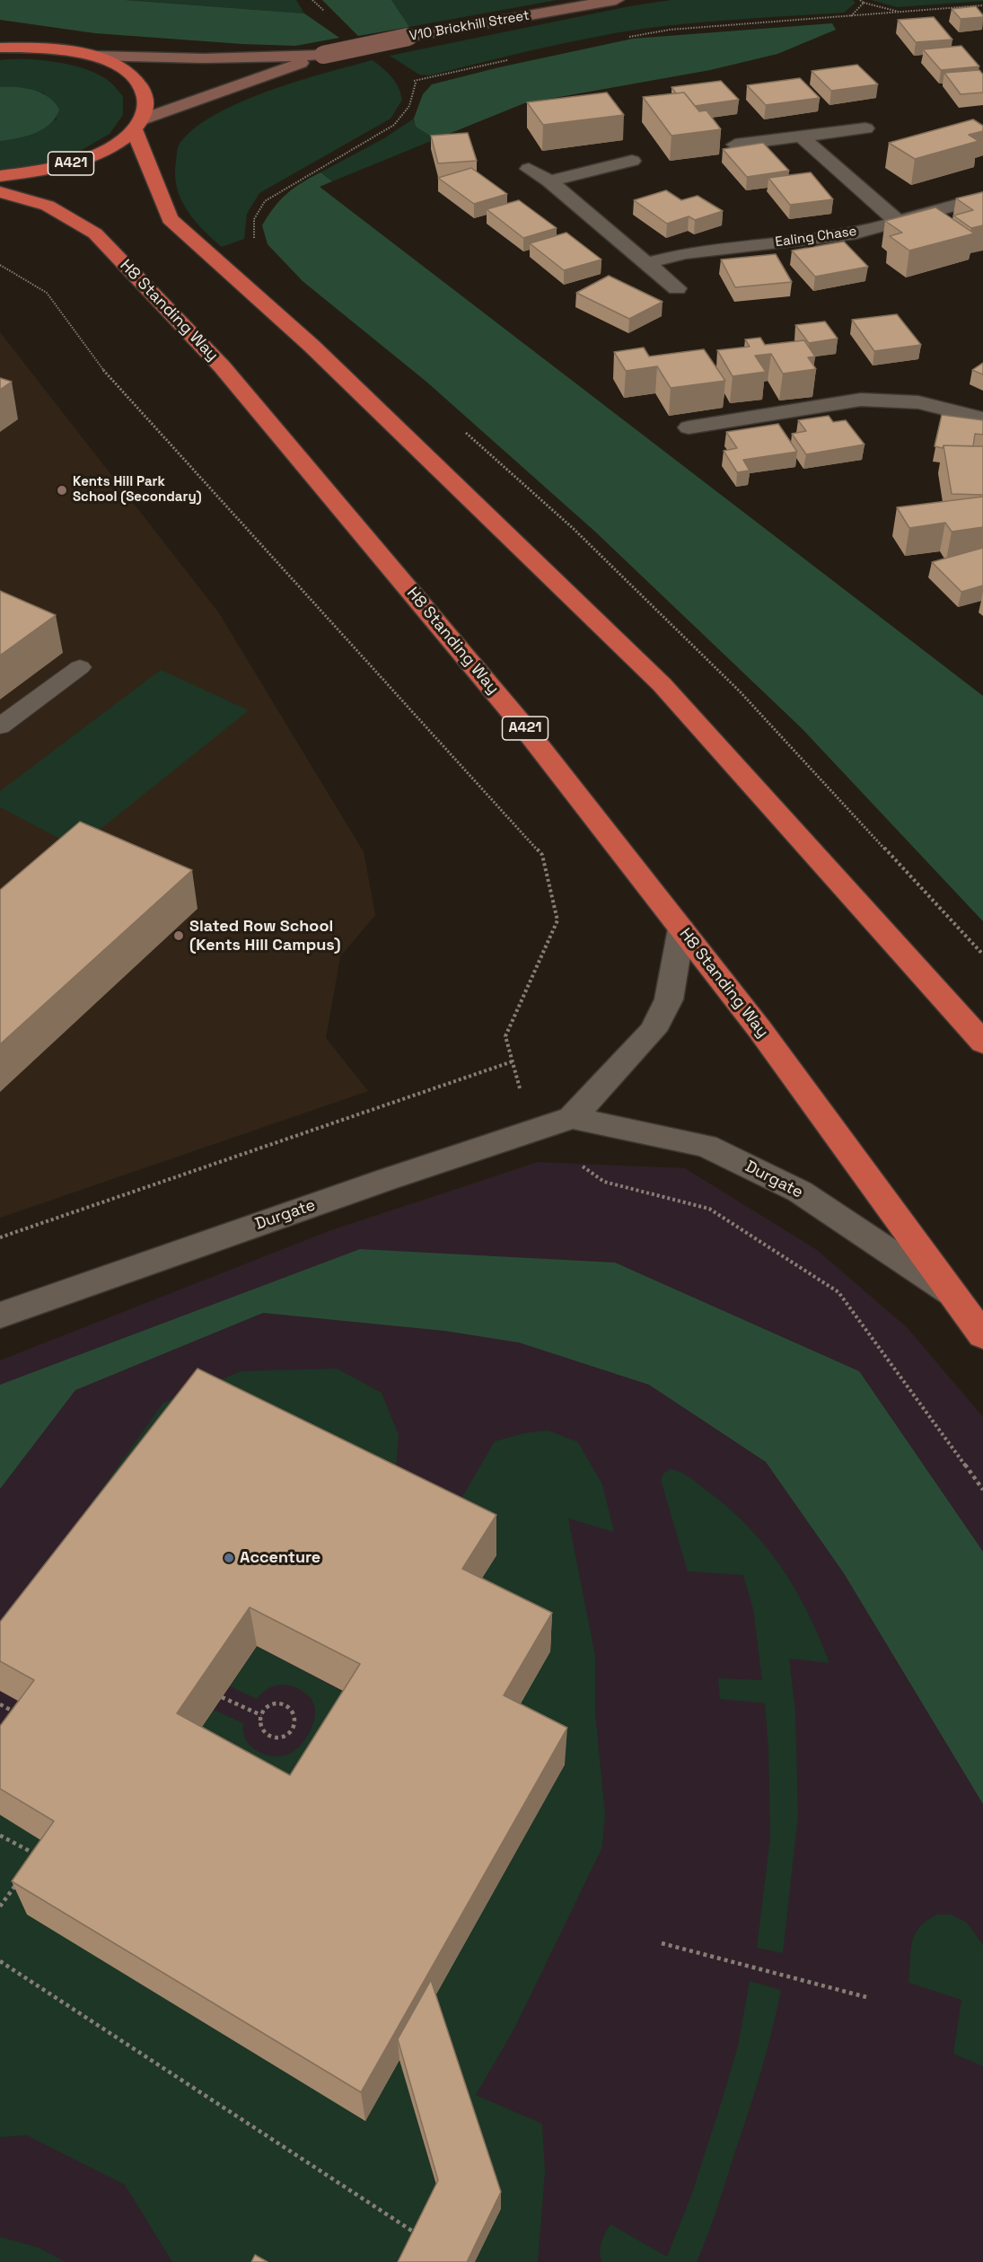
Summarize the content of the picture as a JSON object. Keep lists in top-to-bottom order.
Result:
{
  "streets": {
    "highway": ["A421", "H8 Standing Way"],
    "street": ["V10 Brickhill Street", "Ealing Chase", "Durgate"]
  },
  "crossings": [
    ["V10 Brickhill Street", "A421"],
    ["H8 Standing Way", "Durgate"]
  ],
  "places": ["Kents Hill Park School (Secondary)", "Slated Row School (Kents Hill Campus)", "Accenture"]
}
